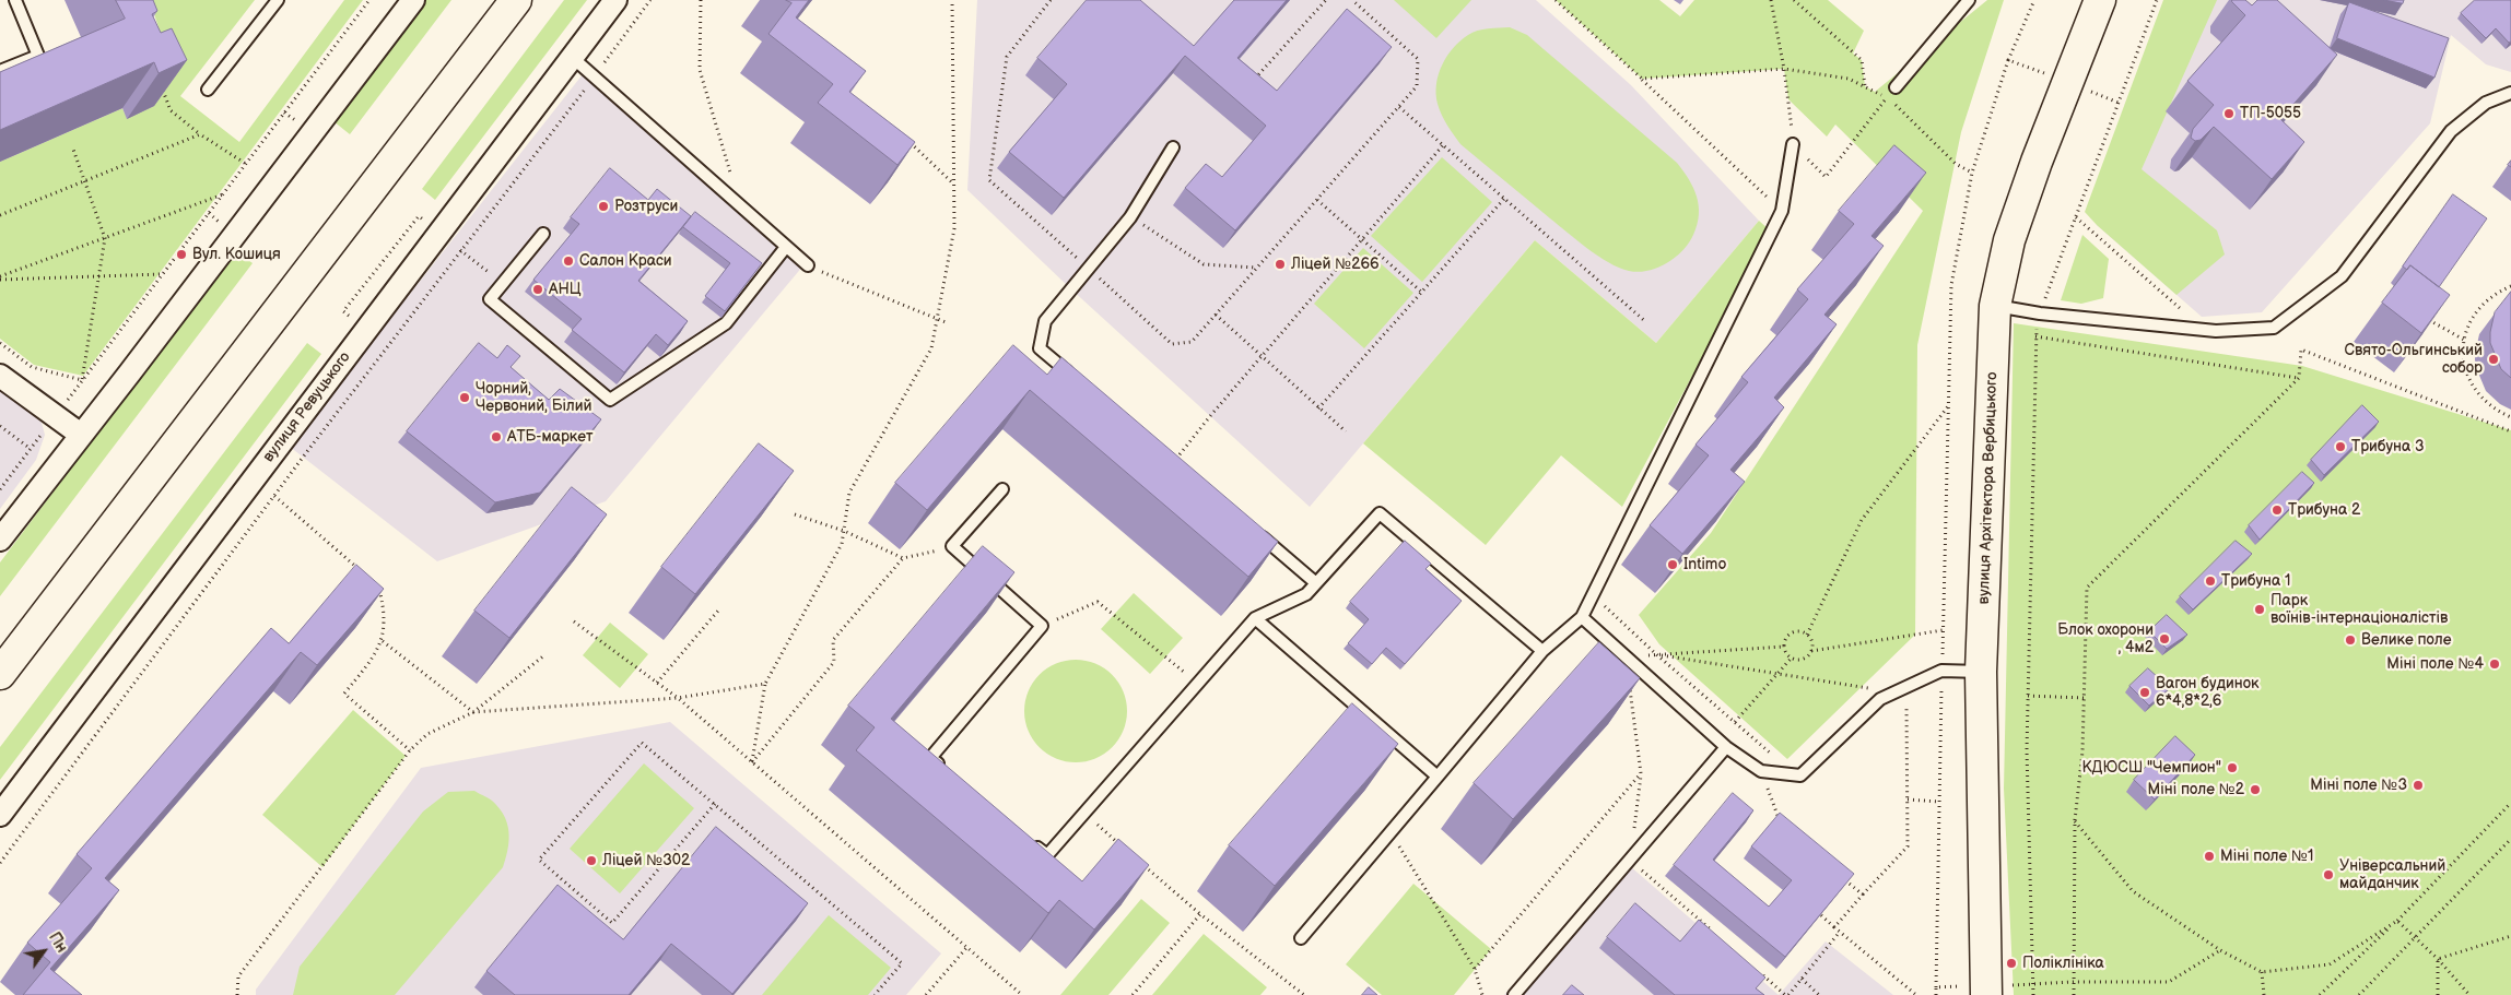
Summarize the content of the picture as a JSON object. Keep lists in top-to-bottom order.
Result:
{
  "streets": {
    "street": ["вулиця Ревуцького", "вулиця Архітектора Вербицького"]
  },
  "places": [
    "ТП-5055",
    "Розтруси",
    "Вул. Кошиця",
    "Салон Краси",
    "Ліцей №266",
    "АНЦ",
    "Свято-Ольгинський собор",
    "Чорний, Червоний, Білий",
    "АТБ-маркет",
    "Трибуна 3",
    "Трибуна 2",
    "Intimo",
    "Трибуна 1",
    "Парк воїнів-інтернаціоналістів",
    "Блок охорони , 4м2",
    "Велике поле",
    "Міні поле №4",
    "Вагон будинок 6*4,8*2,6",
    "КДЮСШ \"Чемпион\"",
    "Міні поле №3",
    "Міні поле №2",
    "Міні поле №1",
    "Ліцей №302",
    "Універсальний майданчик",
    "Поліклініка"
  ],
  "north": "top right"
}
